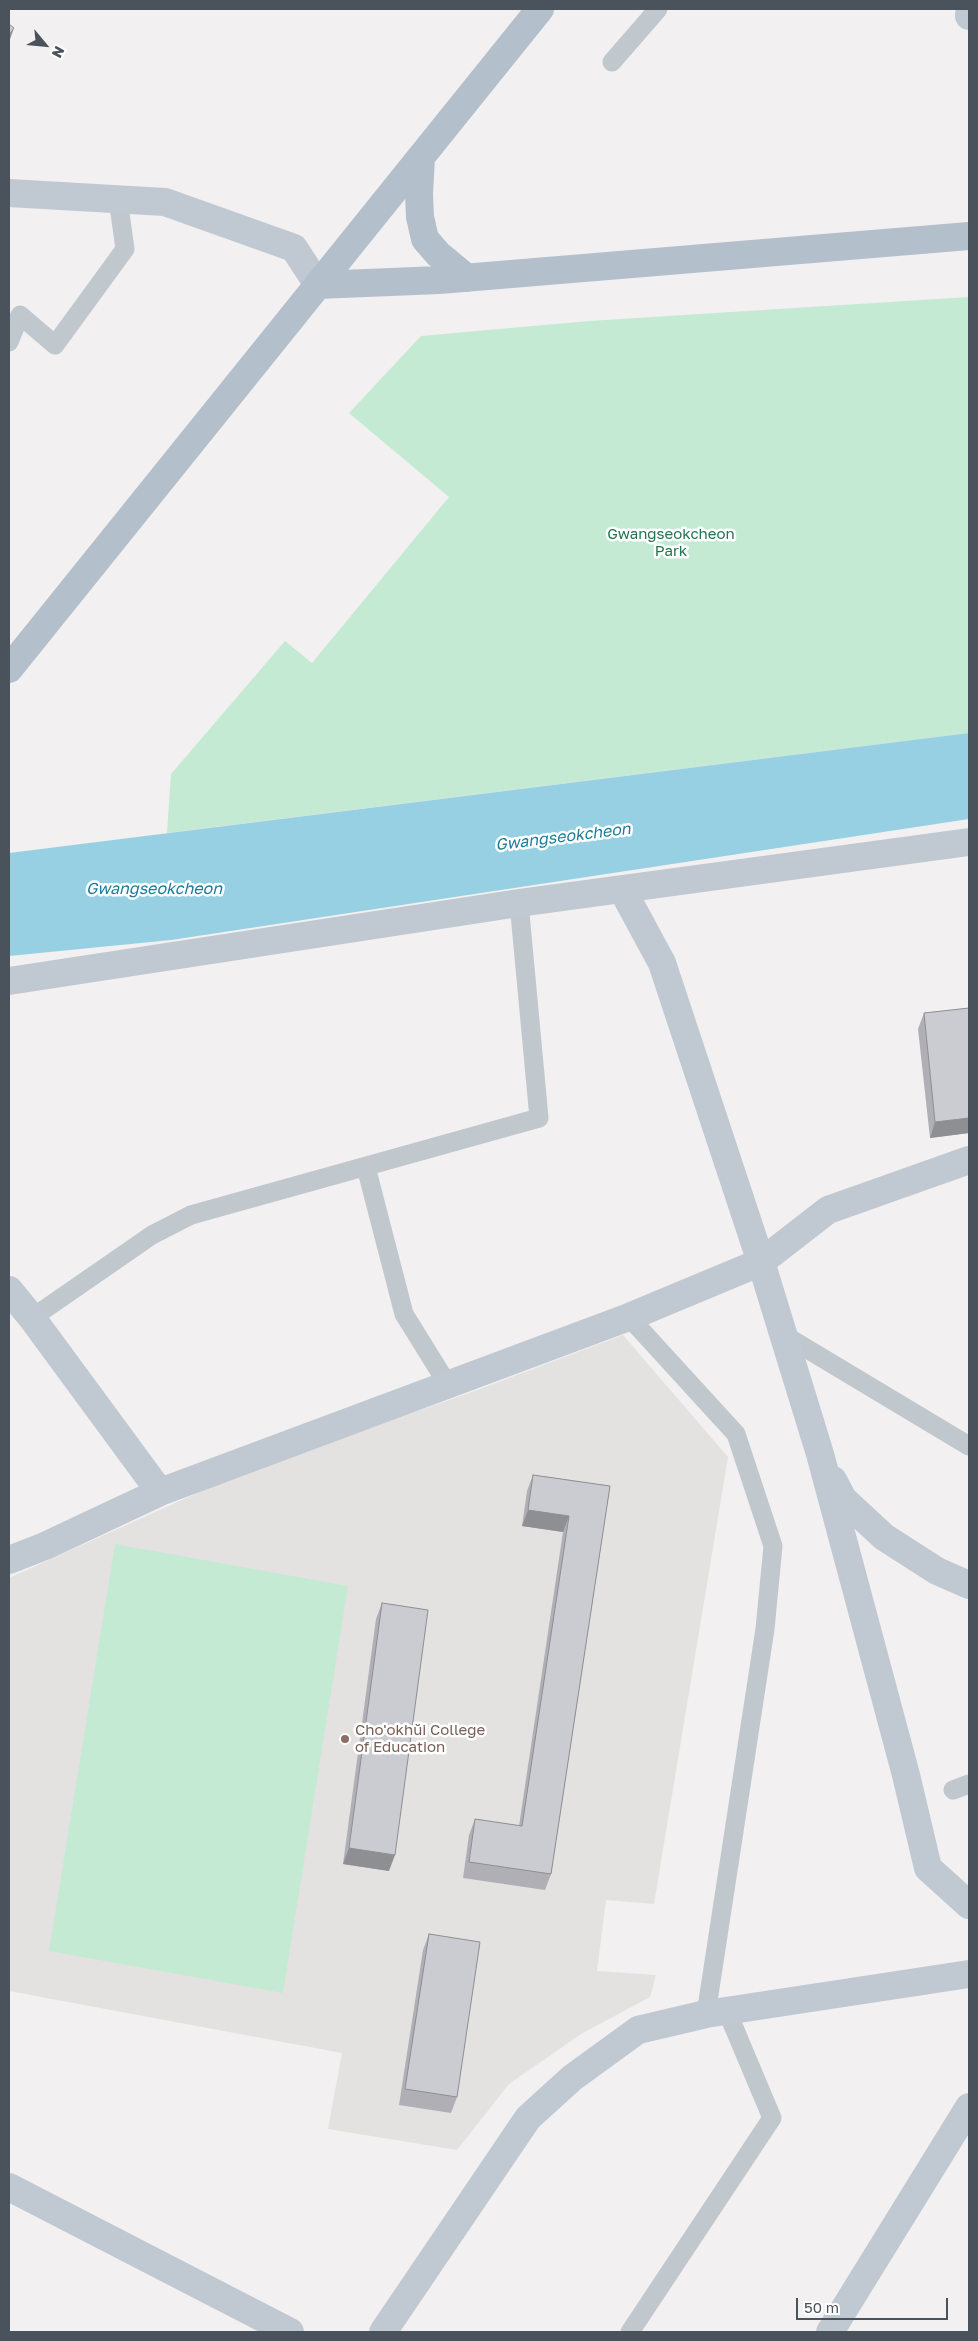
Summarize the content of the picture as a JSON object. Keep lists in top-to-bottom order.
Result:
{
  "water": ["Gwangseokcheon"],
  "parks": ["Gwangseokcheon Park"],
  "places": ["Cho'okhŭi College of Education"],
  "scale_bar": "50 m",
  "north": "bottom right"
}
